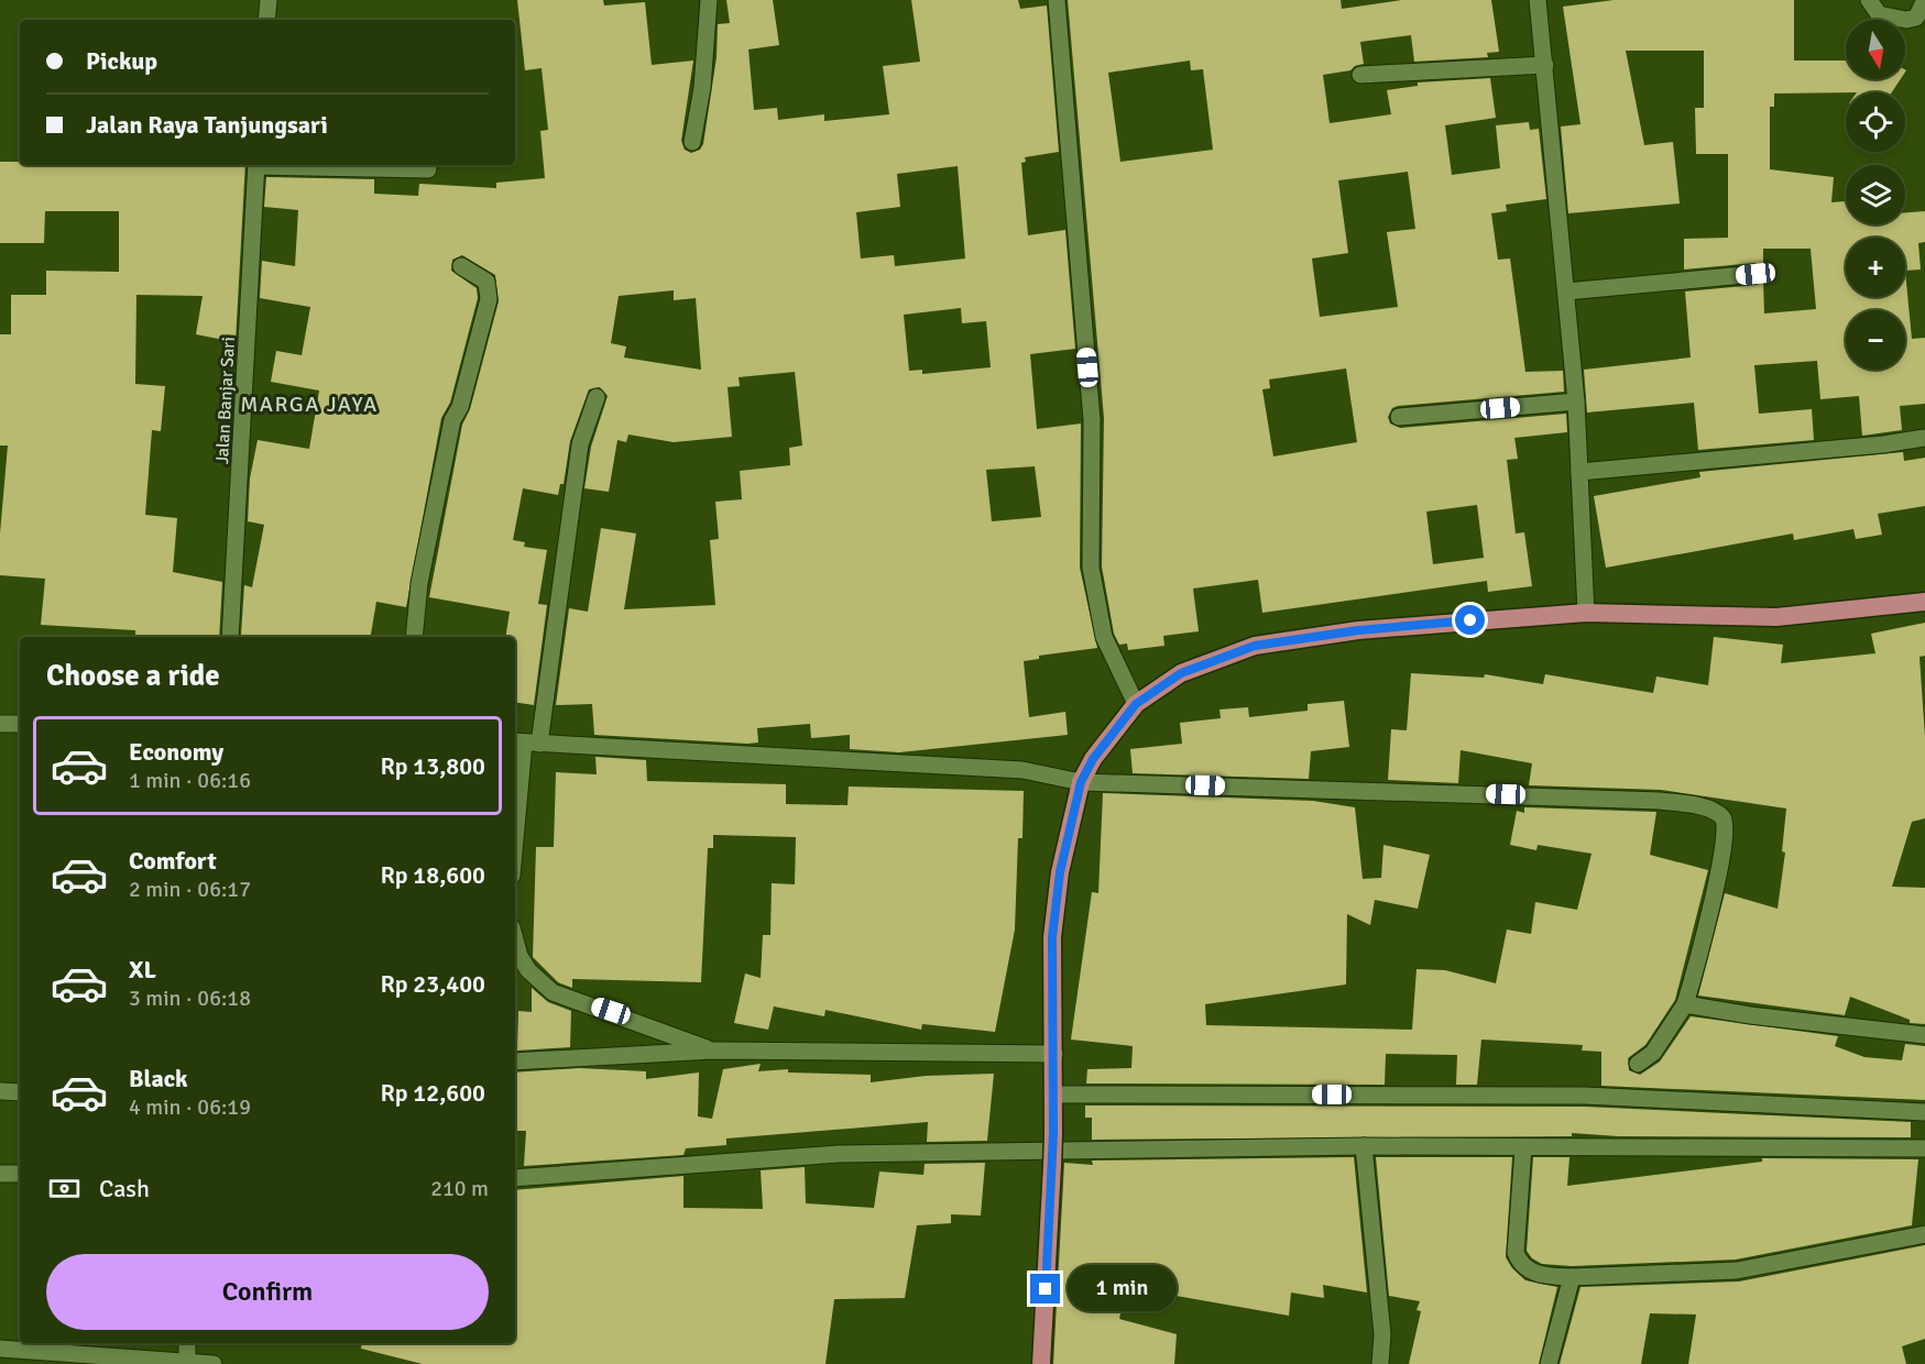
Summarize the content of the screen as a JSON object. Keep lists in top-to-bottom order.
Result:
{
  "streets": {
    "street": ["Jalan Banjar Sari"]
  },
  "districts": ["MARGA JAYA"],
  "north": "bottom",
  "page": {
    "map_buttons": ["+", "−"],
    "banner": ["Pickup", "Jalan Raya Tanjungsari"],
    "heading": "Choose a ride",
    "list": [
      {
        "name": "Economy",
        "note": "1 min · 06:16",
        "value": "Rp 13,800"
      },
      {
        "name": "Comfort",
        "note": "2 min · 06:17",
        "value": "Rp 18,600"
      },
      {
        "name": "XL",
        "note": "3 min · 06:18",
        "value": "Rp 23,400"
      },
      {
        "name": "Black",
        "note": "4 min · 06:19",
        "value": "Rp 12,600"
      }
    ],
    "pay": ["Cash", "210 m"],
    "buttons": "Confirm",
    "bubble": "1 min"
  }
}
